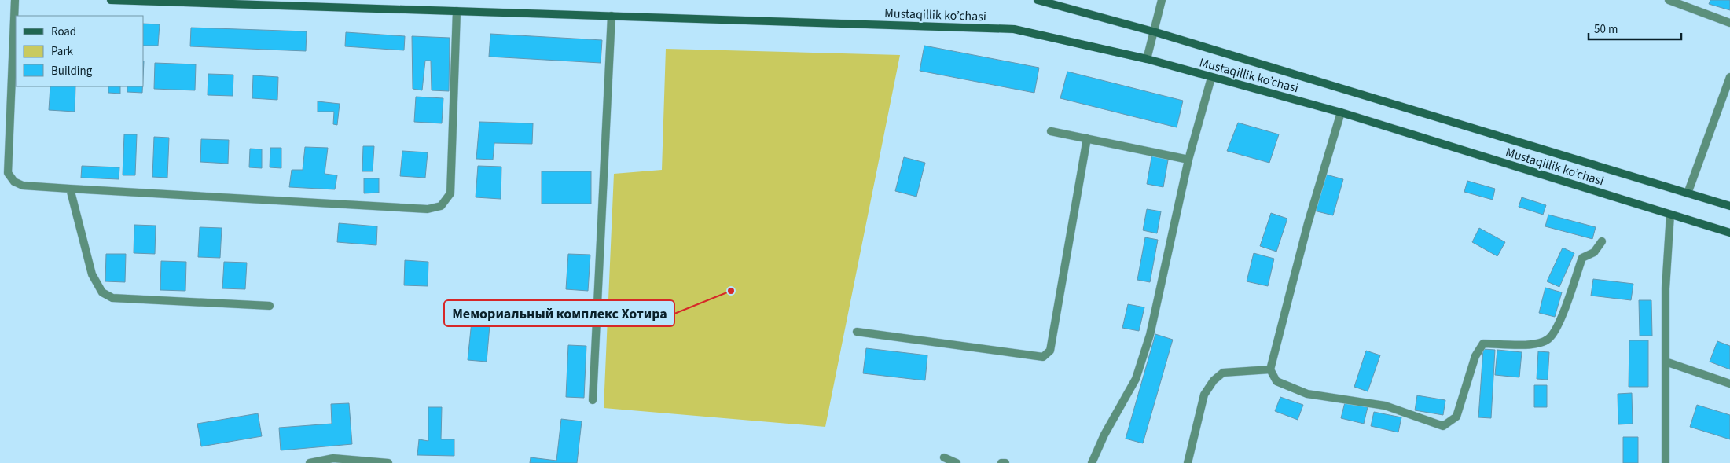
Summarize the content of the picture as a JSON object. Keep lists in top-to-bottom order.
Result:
{
  "streets": {
    "main road": ["Mustaqillik ko’chasi"]
  },
  "places": ["Мемориальный комплекс Хотира"],
  "legend": ["Road", "Park", "Building"],
  "scale_bar": "50 m"
}
